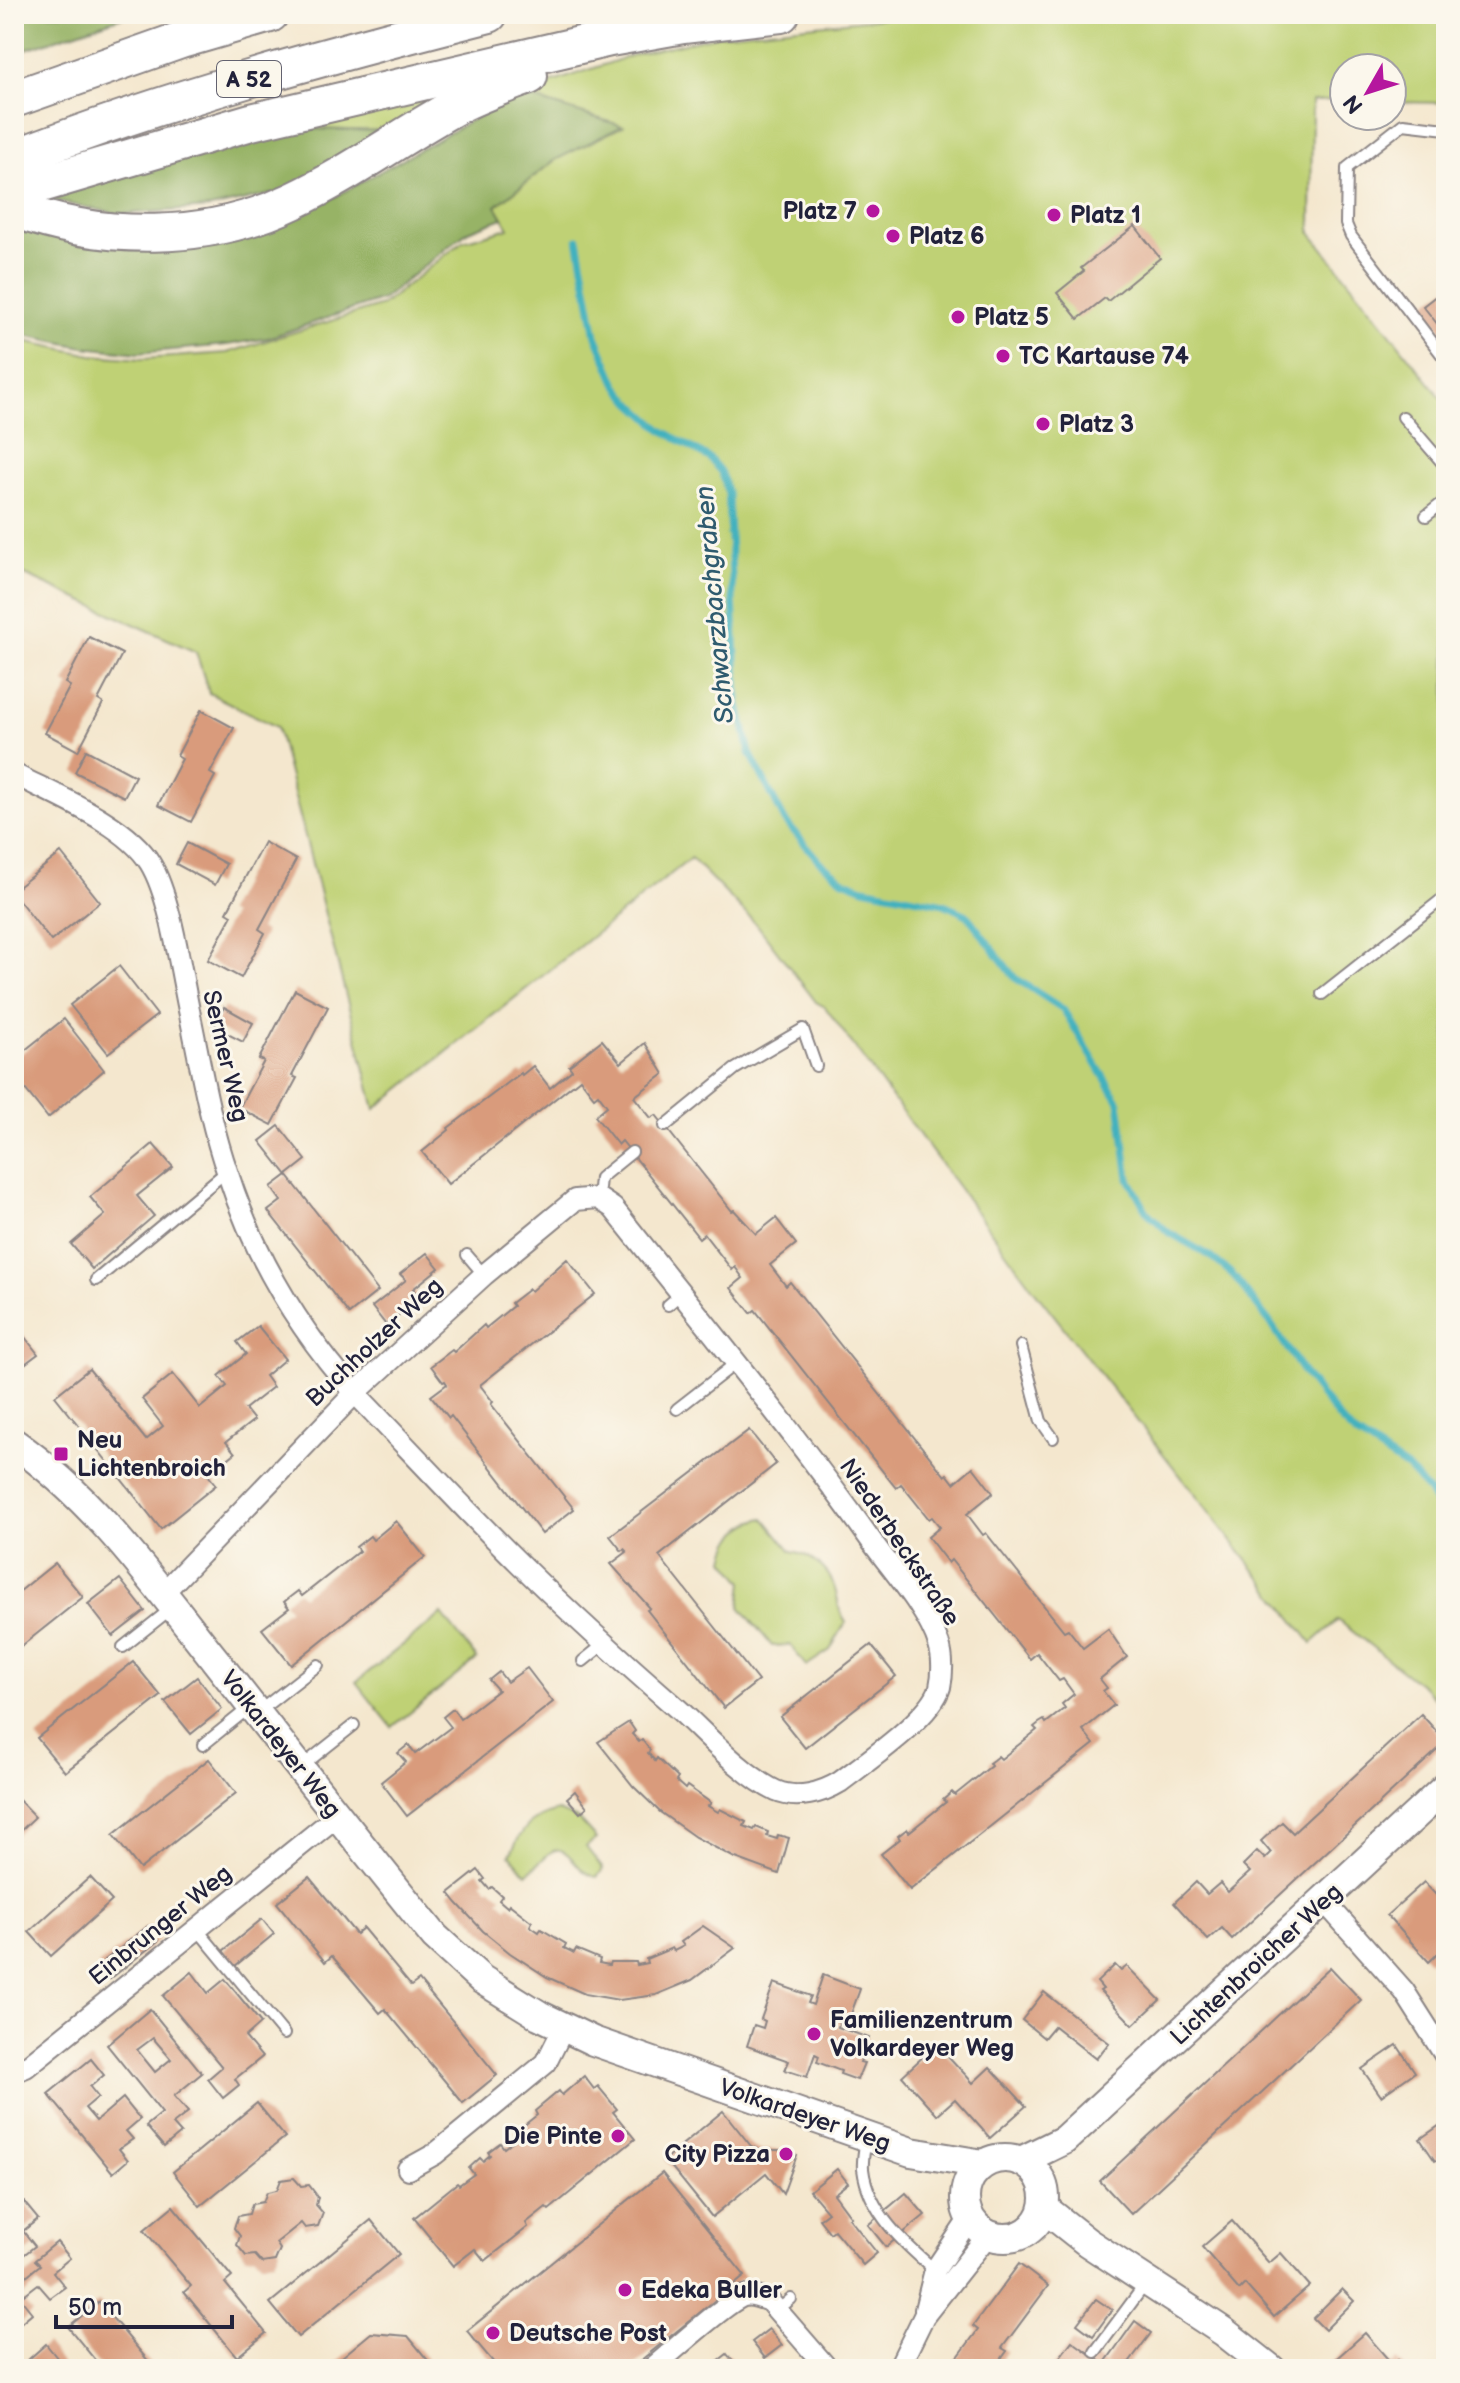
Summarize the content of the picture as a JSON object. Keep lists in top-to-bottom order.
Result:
{
  "streets": {
    "highway": ["A 52"],
    "street": [
      "Sermer Weg",
      "Buchholzer Weg",
      "Niederbeckstraße",
      "Volkardeyer Weg",
      "Einbrunger Weg",
      "Lichtenbroicher Weg"
    ]
  },
  "crossings": [
    ["Sermer Weg", "Buchholzer Weg"],
    ["Sermer Weg", "Niederbeckstraße"],
    ["Buchholzer Weg", "Niederbeckstraße"],
    ["Buchholzer Weg", "Volkardeyer Weg"],
    ["Volkardeyer Weg", "Einbrunger Weg"],
    ["Volkardeyer Weg", "Lichtenbroicher Weg"]
  ],
  "water": ["Schwarzbachgraben"],
  "places": {
    "other": [
      "Platz 7",
      "Platz 1",
      "Platz 6",
      "Platz 5",
      "TC Kartause 74",
      "Platz 3",
      "Familienzentrum Volkardeyer Weg",
      "Die Pinte",
      "City Pizza",
      "Edeka Buller",
      "Deutsche Post"
    ],
    "transit": ["Neu Lichtenbroich"]
  },
  "scale_bar": "50 m",
  "north": "bottom left"
}
